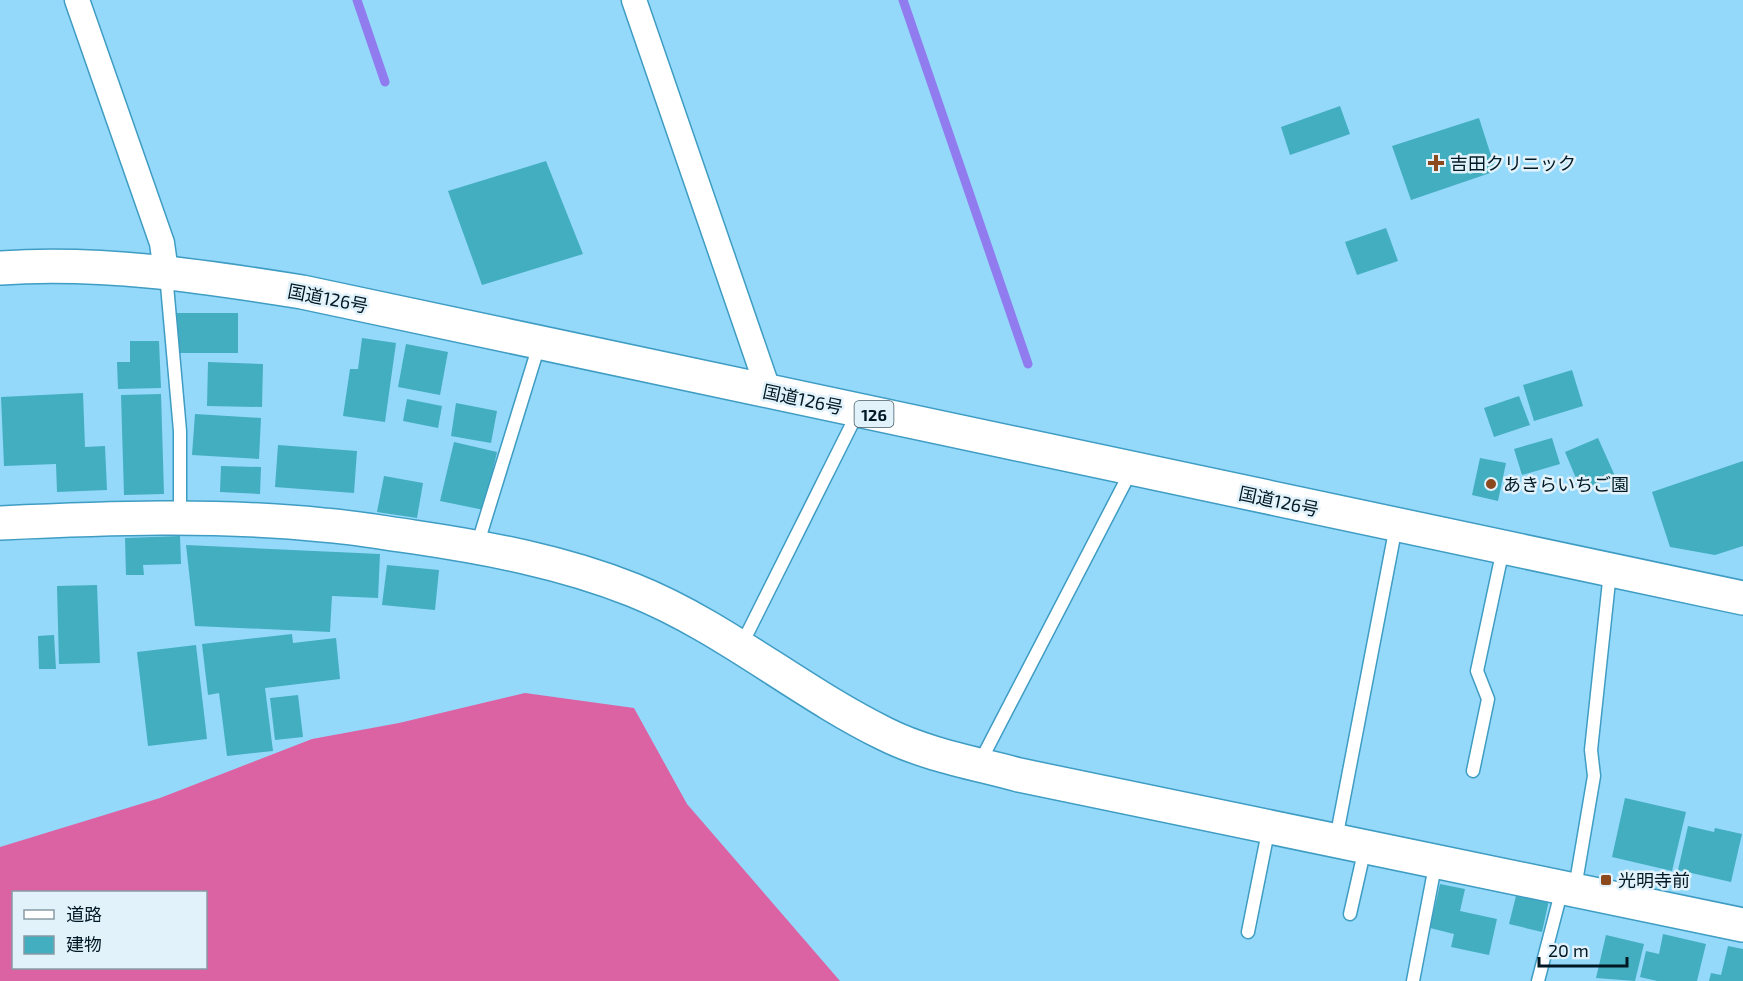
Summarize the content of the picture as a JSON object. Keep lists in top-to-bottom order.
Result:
{
  "streets": {
    "main road": ["国道126号", "126"]
  },
  "places": {
    "health": ["吉田クリニック"],
    "other": ["あきらいちご園"],
    "transit": ["光明寺前"]
  },
  "legend": ["道路", "建物"],
  "scale_bar": "20 m"
}
